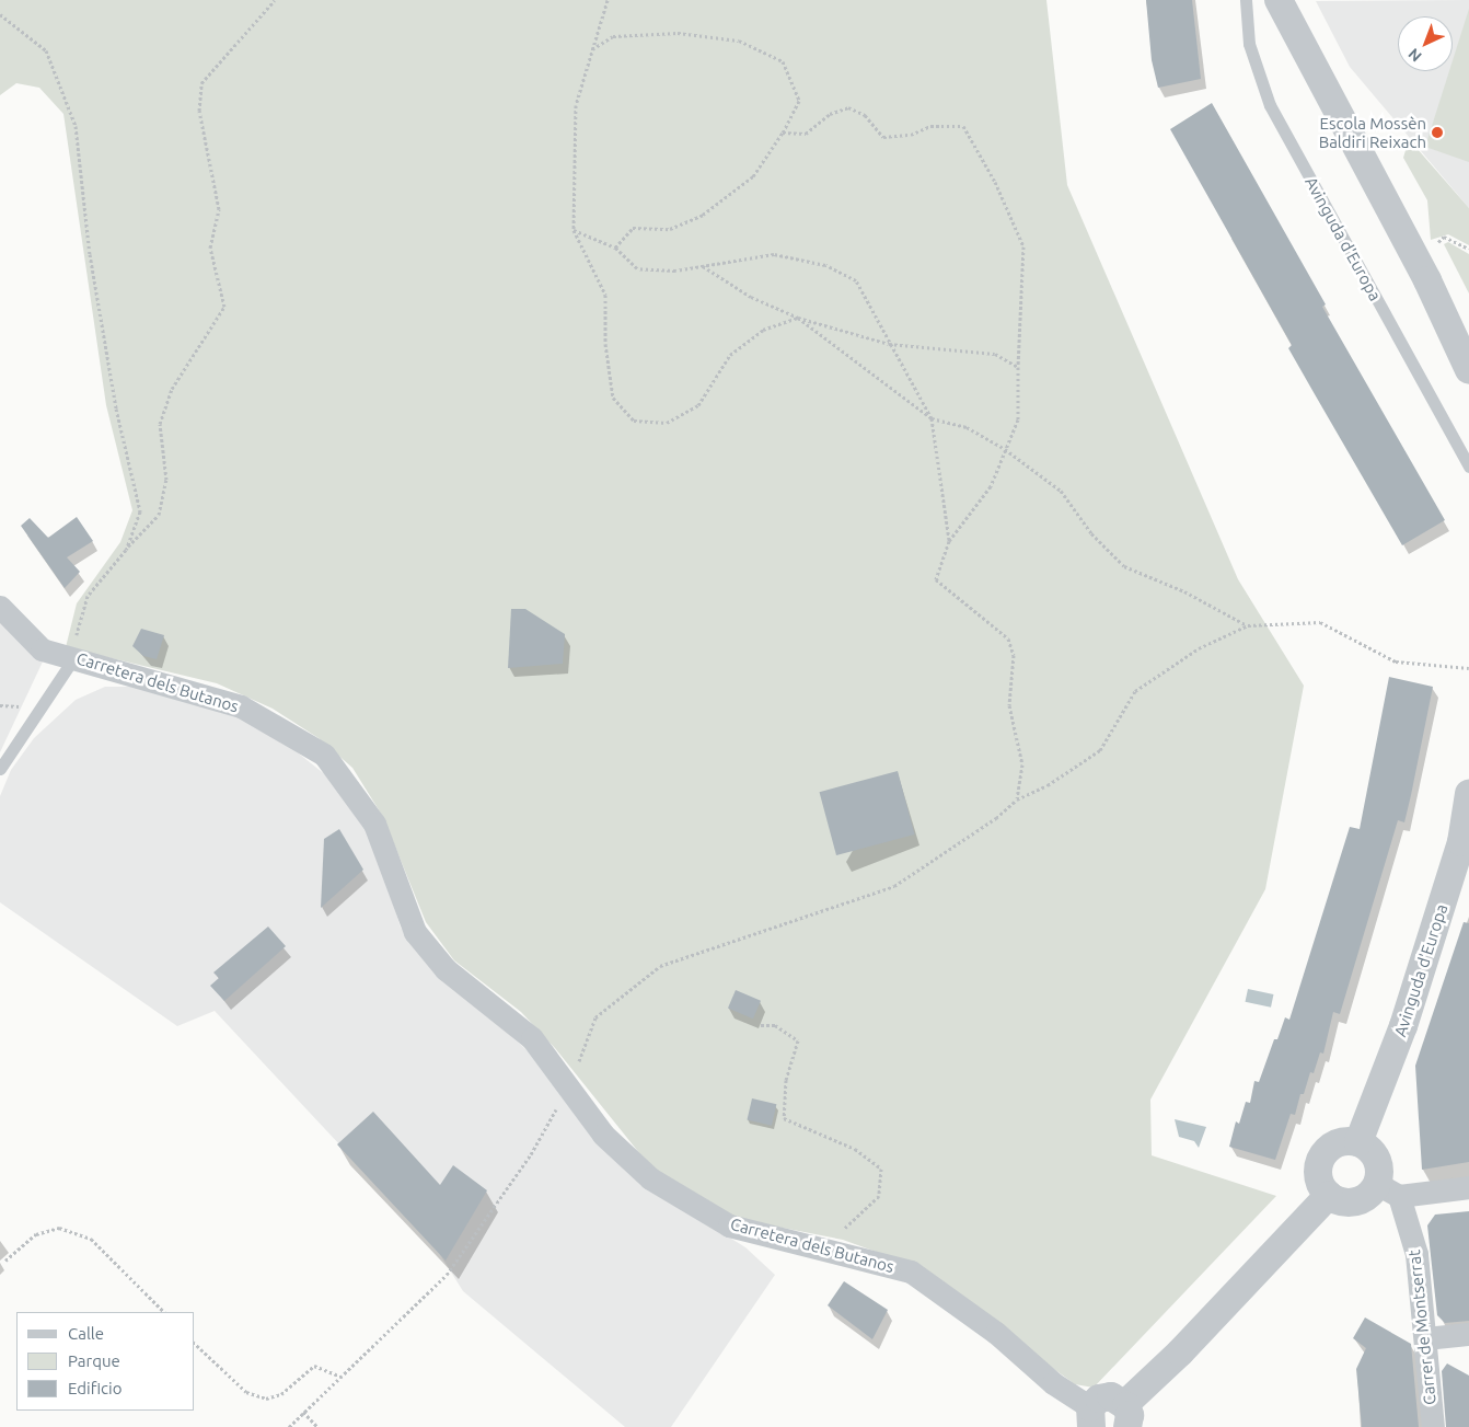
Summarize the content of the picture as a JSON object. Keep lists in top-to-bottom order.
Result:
{
  "streets": {
    "street": ["Avinguda d'Europa", "Carretera dels Butanos", "Carrer de Montserrat"]
  },
  "crossings": [
    ["Avinguda d'Europa", "Carrer de Montserrat"]
  ],
  "places": ["Escola Mossèn Baldiri Reixach"],
  "legend": ["Calle", "Parque", "Edificio"],
  "north": "bottom left"
}
